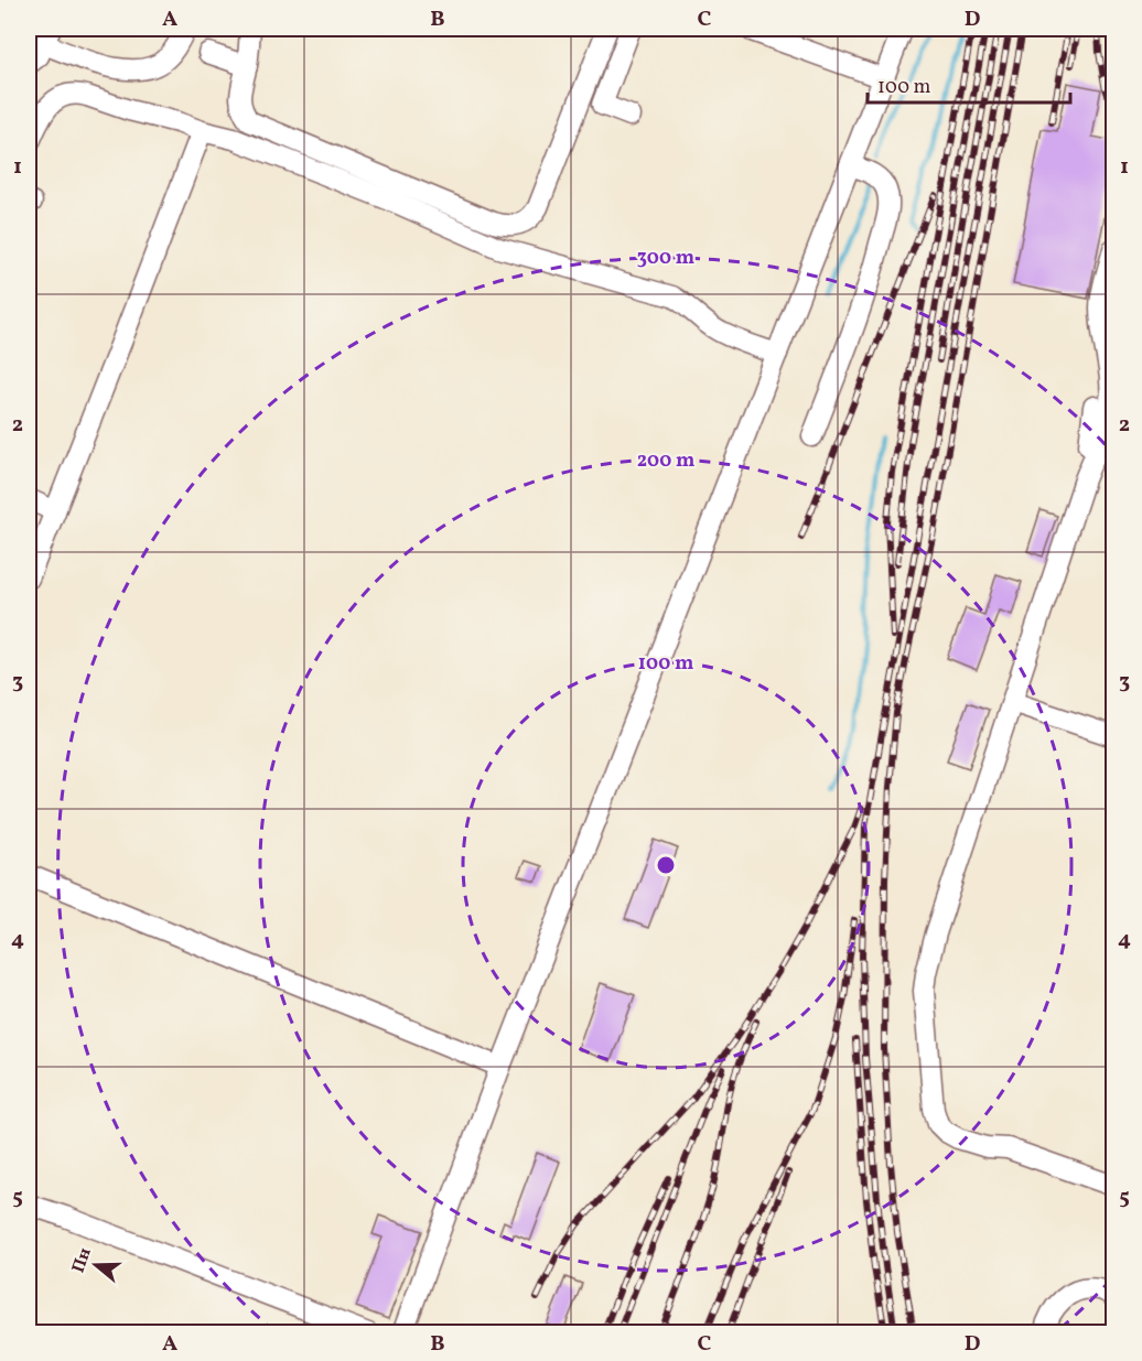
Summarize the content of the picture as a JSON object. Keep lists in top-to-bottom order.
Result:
{
  "scale_bar": "100 m",
  "north": "left",
  "grid": {
    "columns": [
      "A",
      "B",
      "C",
      "D"
    ],
    "rows": [
      "1",
      "2",
      "3",
      "4",
      "5"
    ]
  },
  "rings": ["300 m", "200 m", "100 m"]
}
